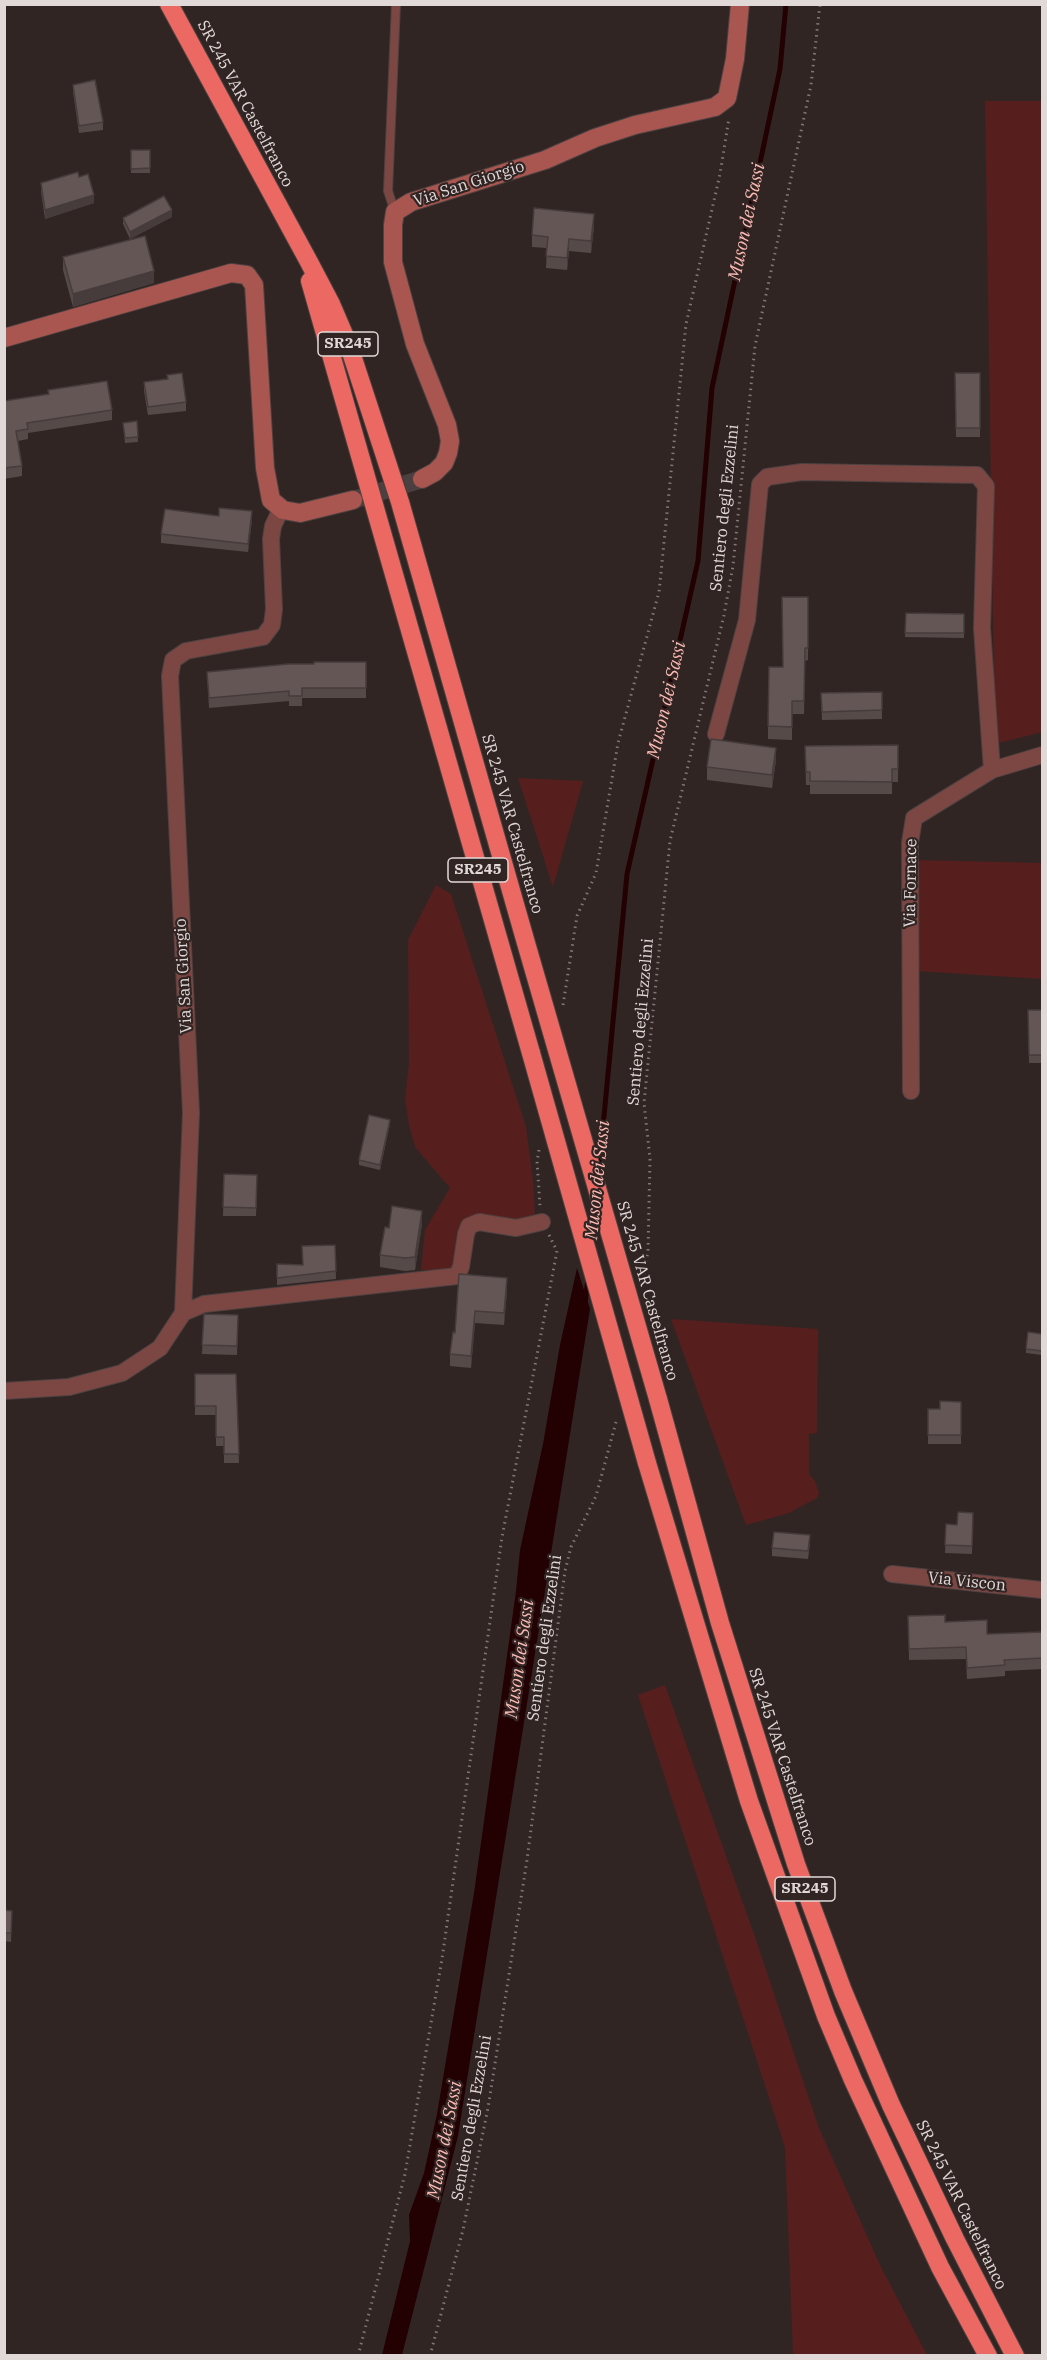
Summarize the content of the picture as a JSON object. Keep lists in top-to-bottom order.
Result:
{
  "streets": {
    "highway": ["SR 245 VAR Castelfranco", "SR245"],
    "street": ["Via San Giorgio", "Via Fornace", "Via Viscon"],
    "path": ["Sentiero degli Ezzelini"]
  },
  "water": ["Muson dei Sassi"]
}
